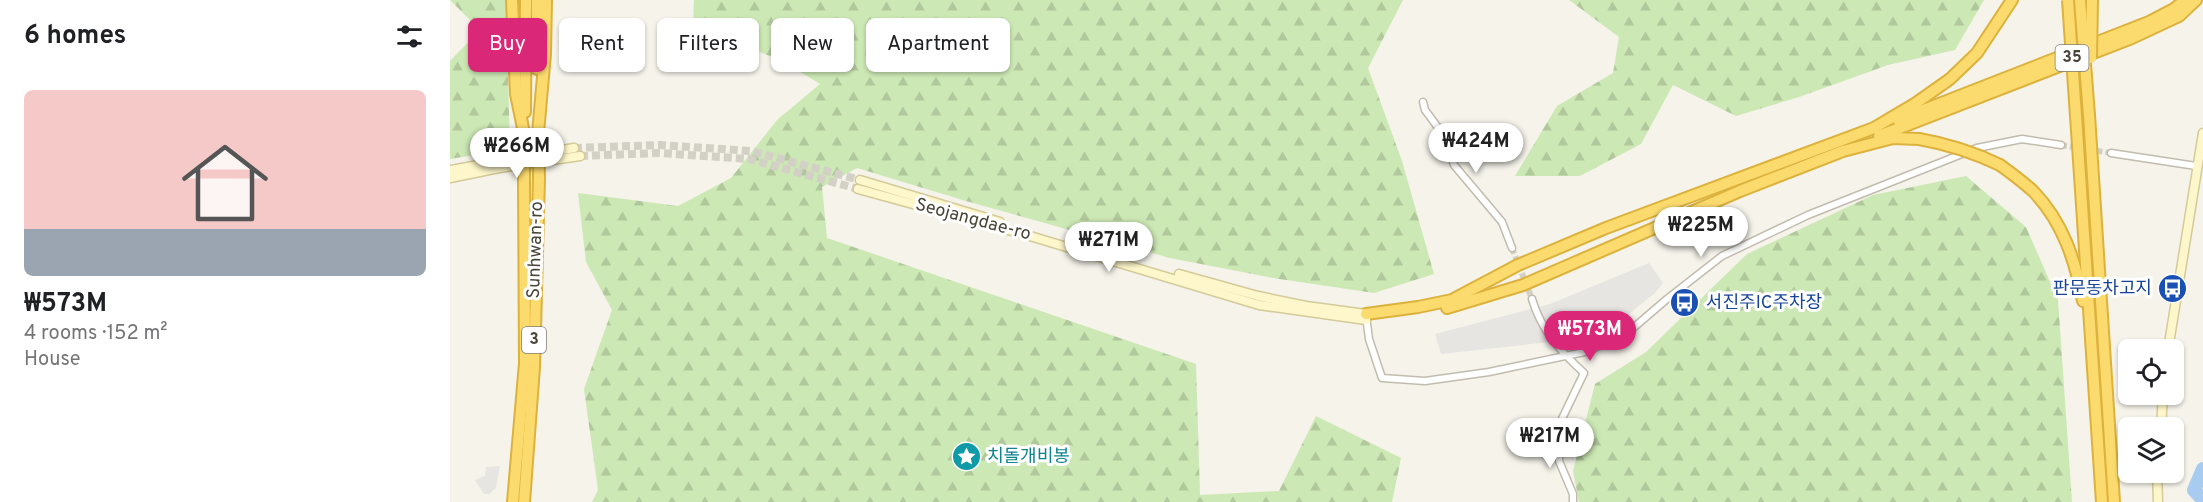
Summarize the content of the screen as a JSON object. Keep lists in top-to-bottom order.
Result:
{
  "streets": {
    "highway": ["35", "Sunhwan-ro", "3"],
    "street": ["Seojangdae-ro"]
  },
  "crossings": [
    ["Sunhwan-ro", "3"]
  ],
  "places": {
    "bus stop": ["판문동차고지", "서진주IC주차장"],
    "place": ["치돌개비봉"]
  },
  "page": {
    "heading": "6 homes",
    "chip": [
      "Buy",
      "Rent",
      "Filters",
      "New",
      "Apartment"
    ],
    "list": [
      {
        "name": "₩573M",
        "note": "4 rooms · 152 m² · House"
      }
    ],
    "price": [
      "₩424M",
      "₩266M",
      "₩225M",
      "₩271M",
      "₩573M",
      "₩217M"
    ]
  }
}
